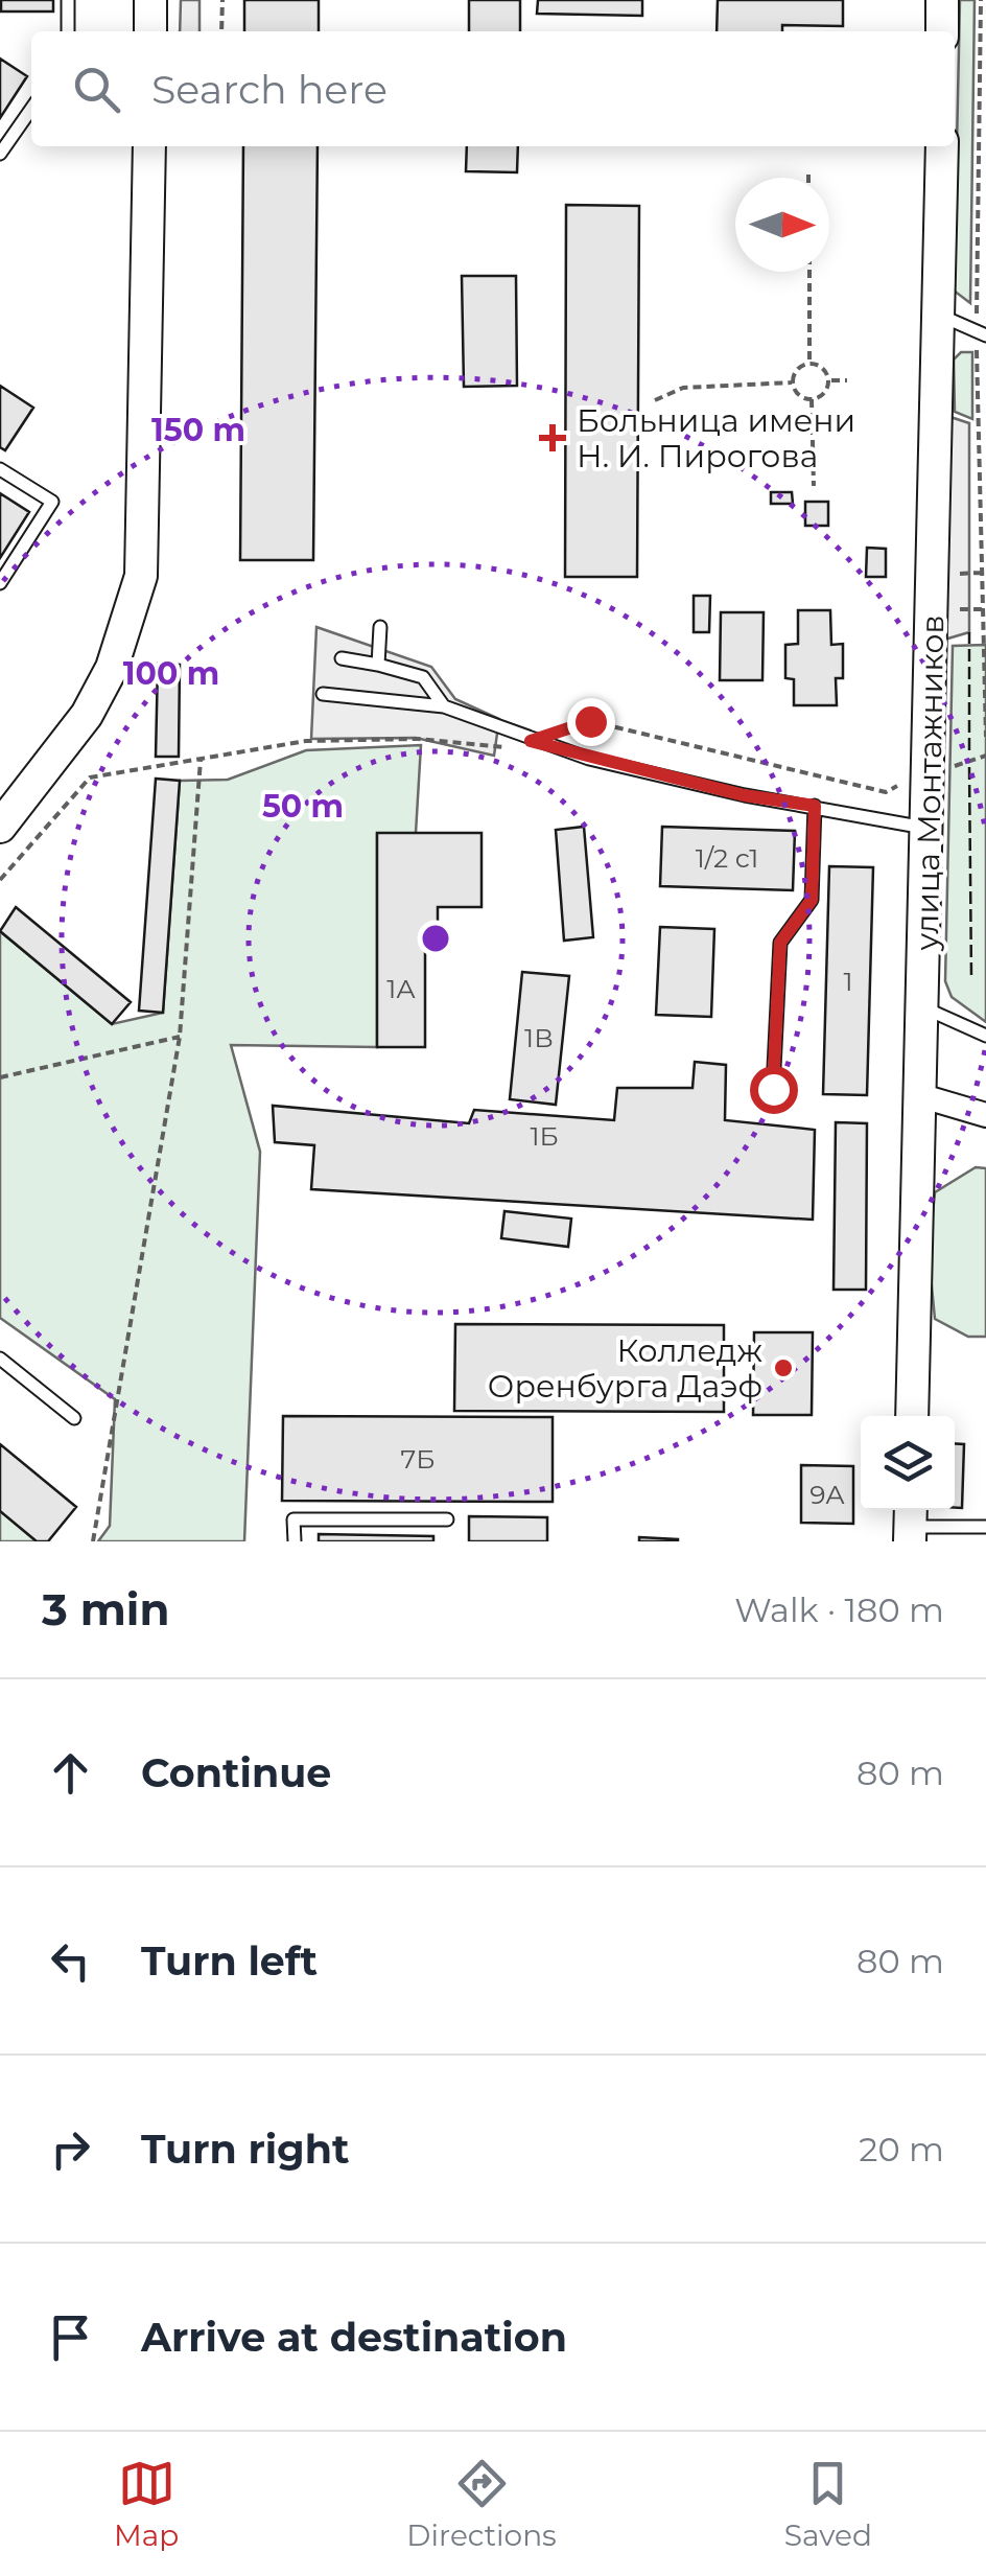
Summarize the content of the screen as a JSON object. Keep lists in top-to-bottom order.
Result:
{
  "streets": {
    "main road": ["улица Монтажников"]
  },
  "places": {
    "health": ["Больница имени Н. И. Пирогова"],
    "other": ["Колледж Оренбурга Даэф"]
  },
  "house_numbers": [
    "1/2 с1",
    "1",
    "1А",
    "1В",
    "1Б",
    "7Б",
    "9А"
  ],
  "north": "right",
  "page": {
    "search": "Search here",
    "heading": ["3 min", "Walk · 180 m"],
    "list": [
      ["Continue", "80 m"],
      ["Turn left", "80 m"],
      ["Turn right", "20 m"],
      "Arrive at destination"
    ],
    "nav": ["Map", "Directions", "Saved"]
  },
  "rings": ["150 m", "100 m", "50 m"]
}
